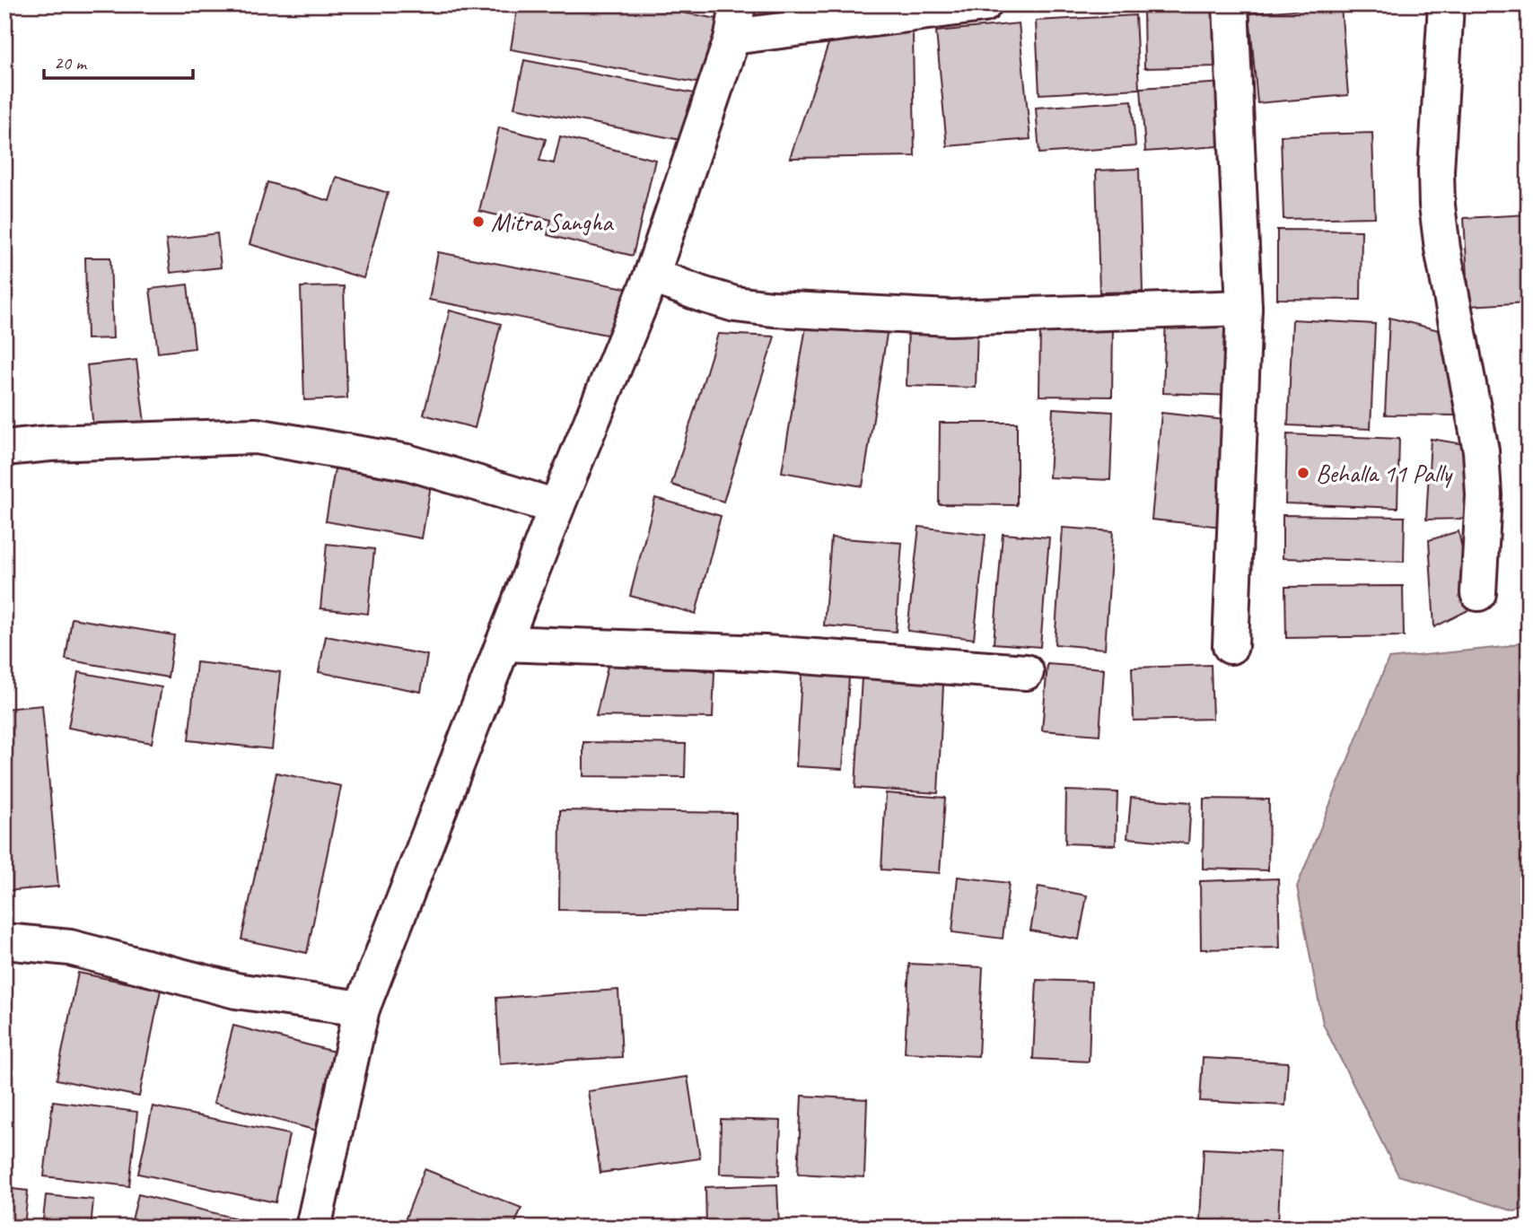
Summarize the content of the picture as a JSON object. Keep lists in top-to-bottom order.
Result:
{
  "places": ["Mitra Sangha", "Behalla 11 Pally"],
  "scale_bar": "20 m"
}
